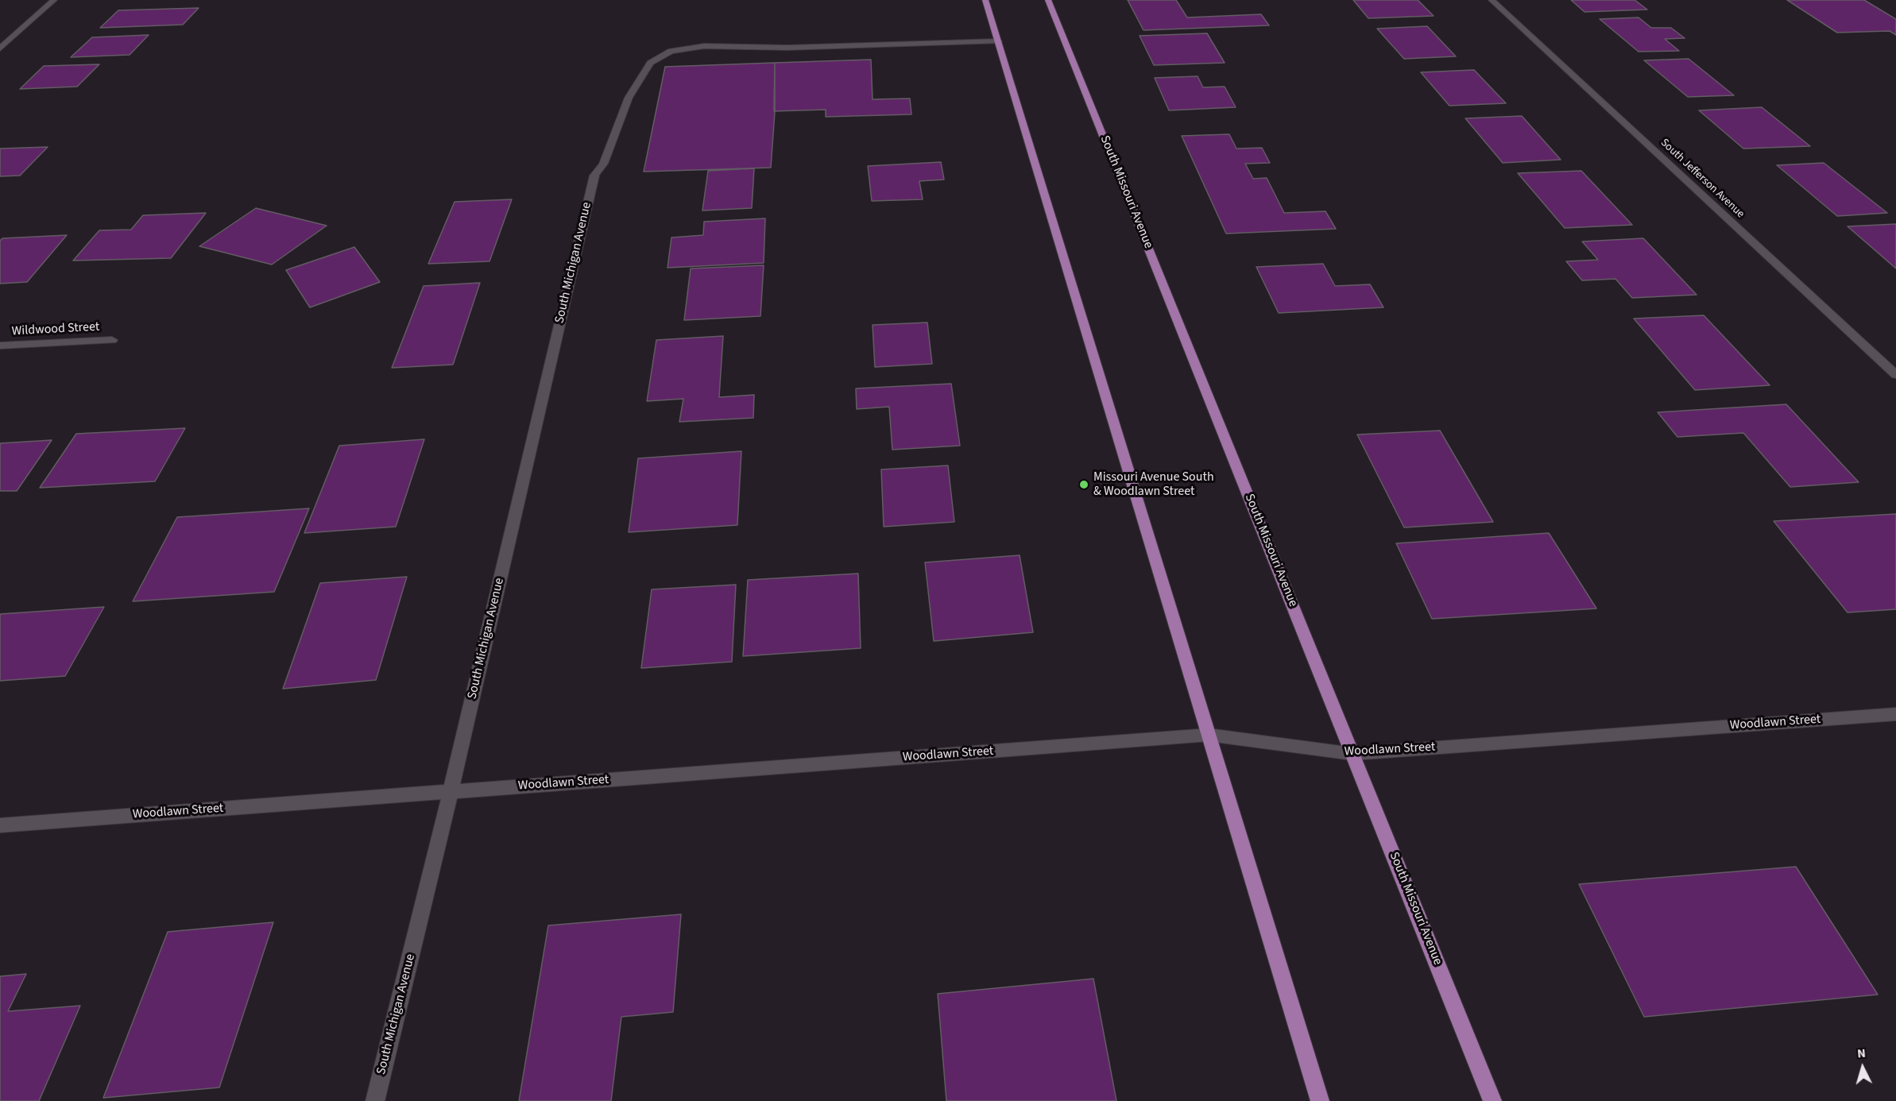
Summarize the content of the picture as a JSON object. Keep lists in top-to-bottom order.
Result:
{
  "streets": {
    "main road": ["South Missouri Avenue"],
    "street": [
      "South Jefferson Avenue",
      "South Michigan Avenue",
      "Wildwood Street",
      "Woodlawn Street"
    ]
  },
  "crossings": [
    ["South Missouri Avenue", "Woodlawn Street"],
    ["South Michigan Avenue", "Woodlawn Street"]
  ],
  "places": ["Missouri Avenue South & Woodlawn Street"],
  "north": "top"
}
